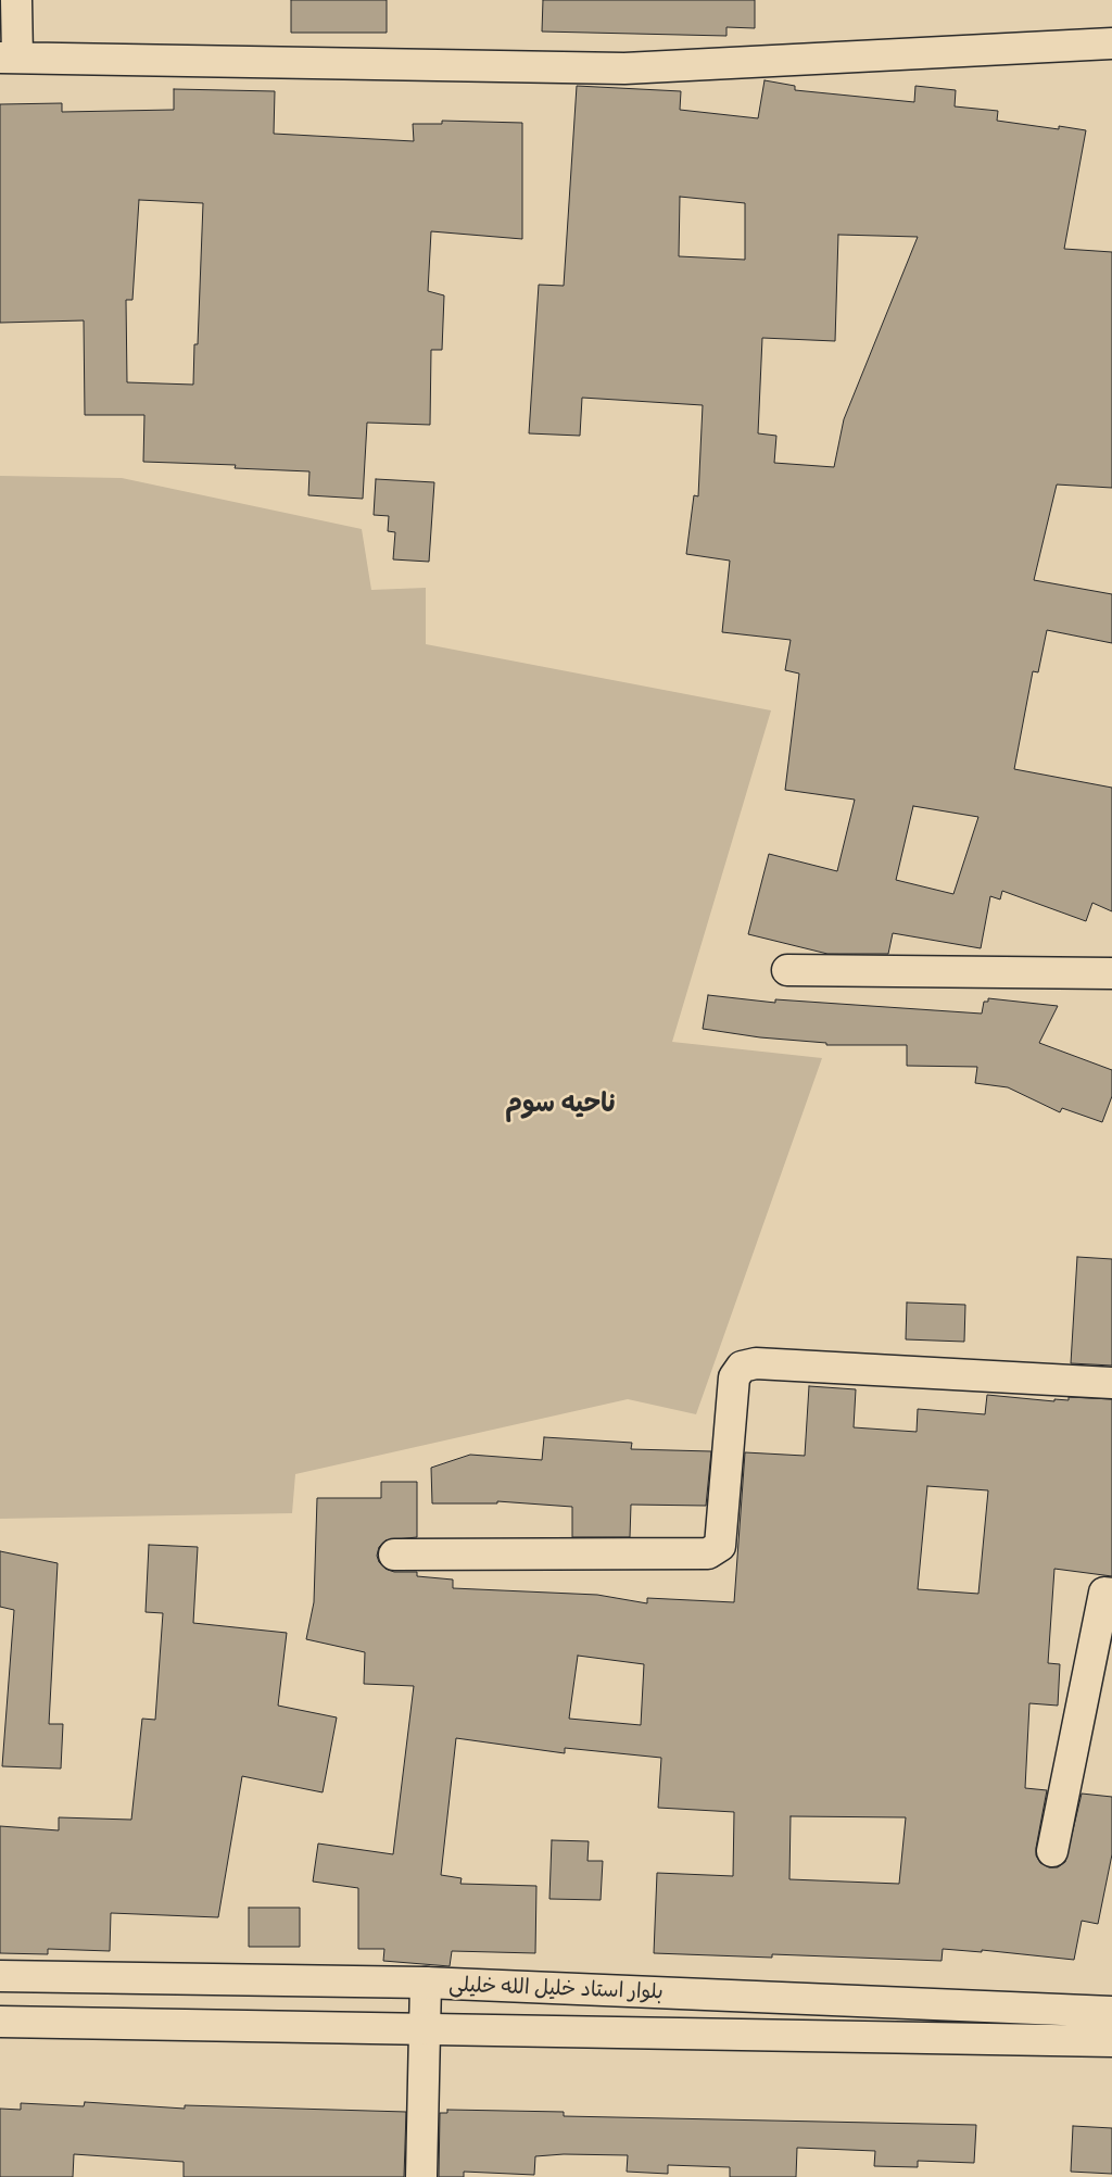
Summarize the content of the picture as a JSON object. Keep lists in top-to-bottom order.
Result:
{
  "streets": {
    "street": ["بلوار استاد خلیل الله خلیلی"]
  },
  "districts": ["ناحیه سوم"]
}
